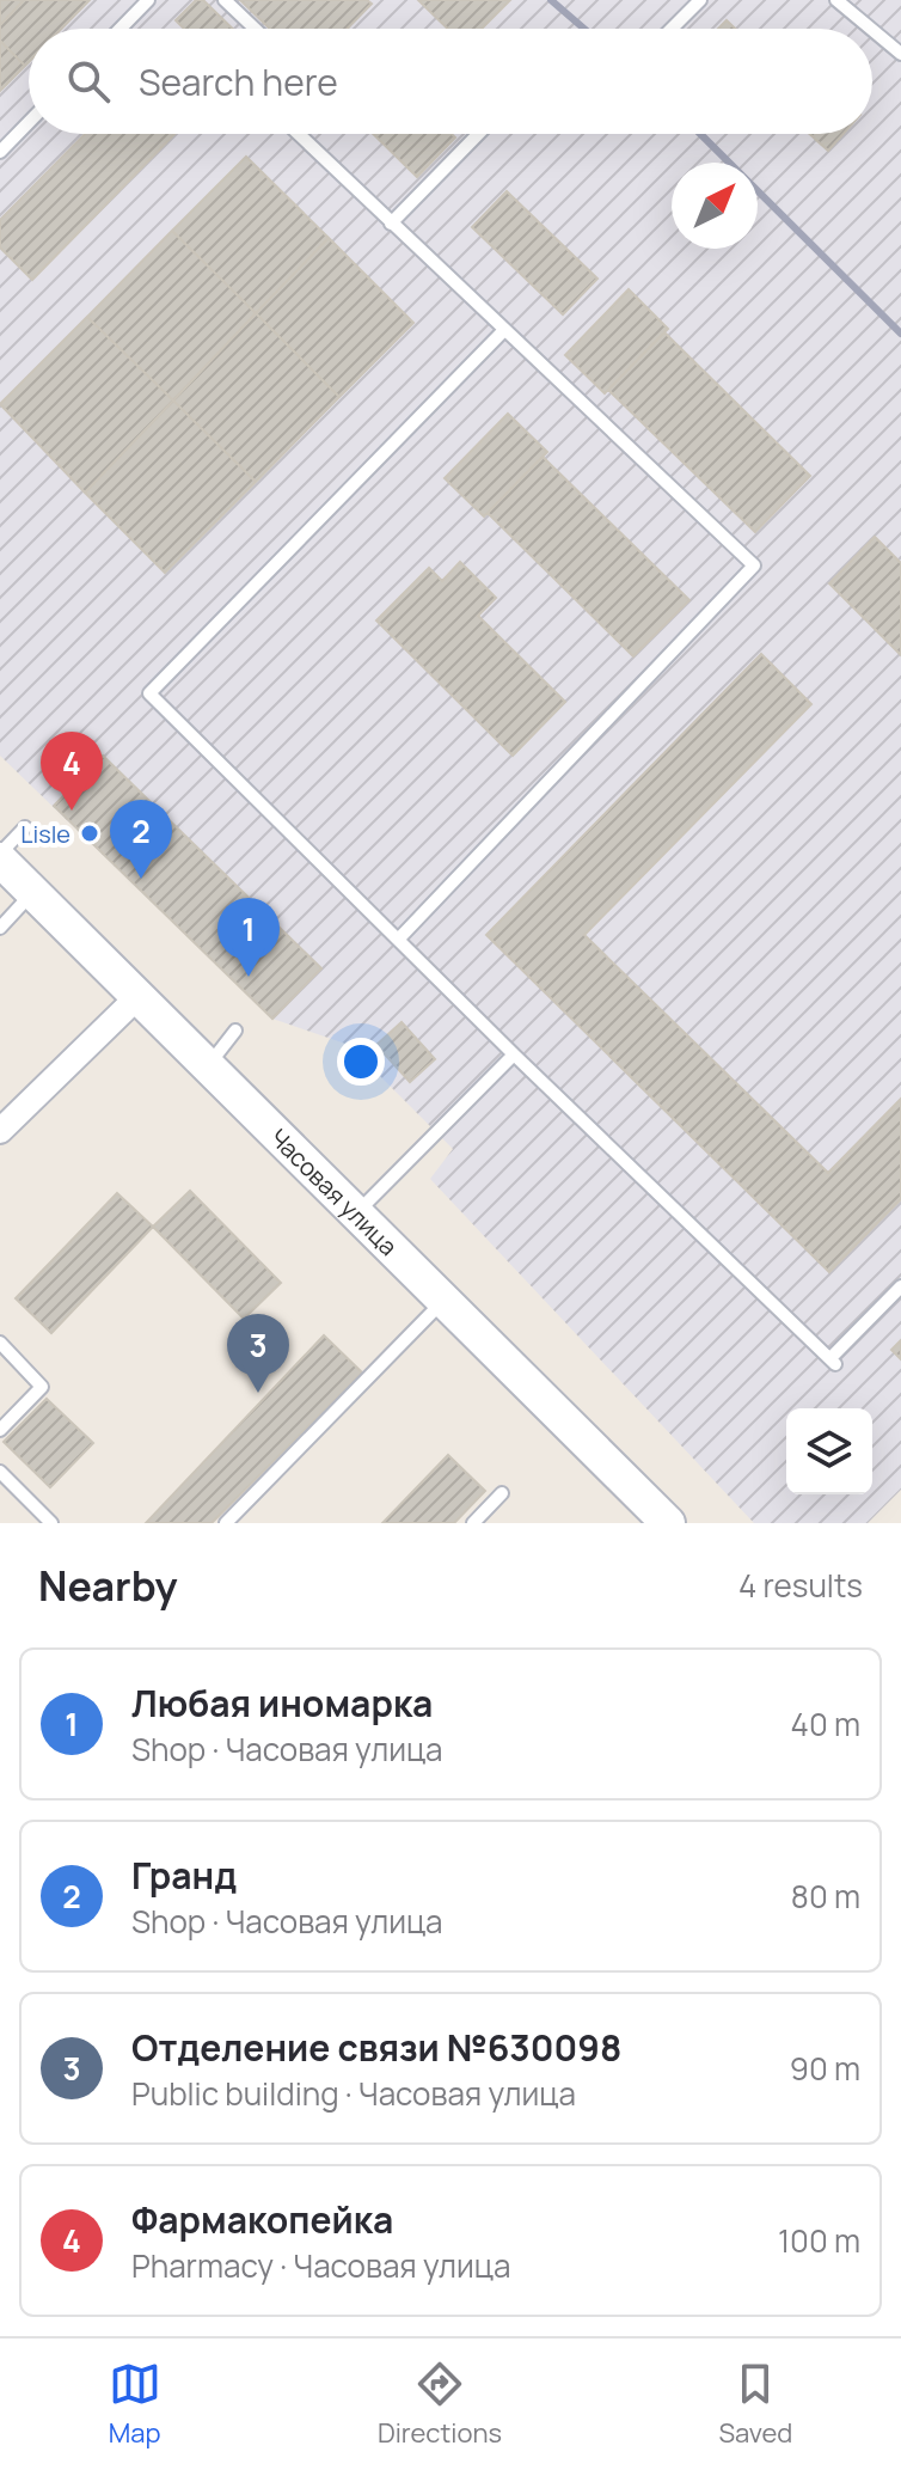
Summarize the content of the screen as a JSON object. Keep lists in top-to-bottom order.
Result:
{
  "streets": {
    "main road": ["Часовая улица"]
  },
  "places": ["Lisle"],
  "north": "top right",
  "page": {
    "search": "Search here",
    "pins": [
      "4",
      "2",
      "1",
      "3"
    ],
    "heading": ["Nearby", "4 results"],
    "list": [
      {
        "mark": "1",
        "name": "Любая иномарка",
        "note": "Shop · Часовая улица",
        "value": "40 m"
      },
      {
        "mark": "2",
        "name": "Гранд",
        "note": "Shop · Часовая улица",
        "value": "80 m"
      },
      {
        "mark": "3",
        "name": "Отделение связи №630098",
        "note": "Public building · Часовая улица",
        "value": "90 m"
      },
      {
        "mark": "4",
        "name": "Фармакопейка",
        "note": "Pharmacy · Часовая улица",
        "value": "100 m"
      }
    ],
    "nav": ["Map", "Directions", "Saved"]
  }
}
